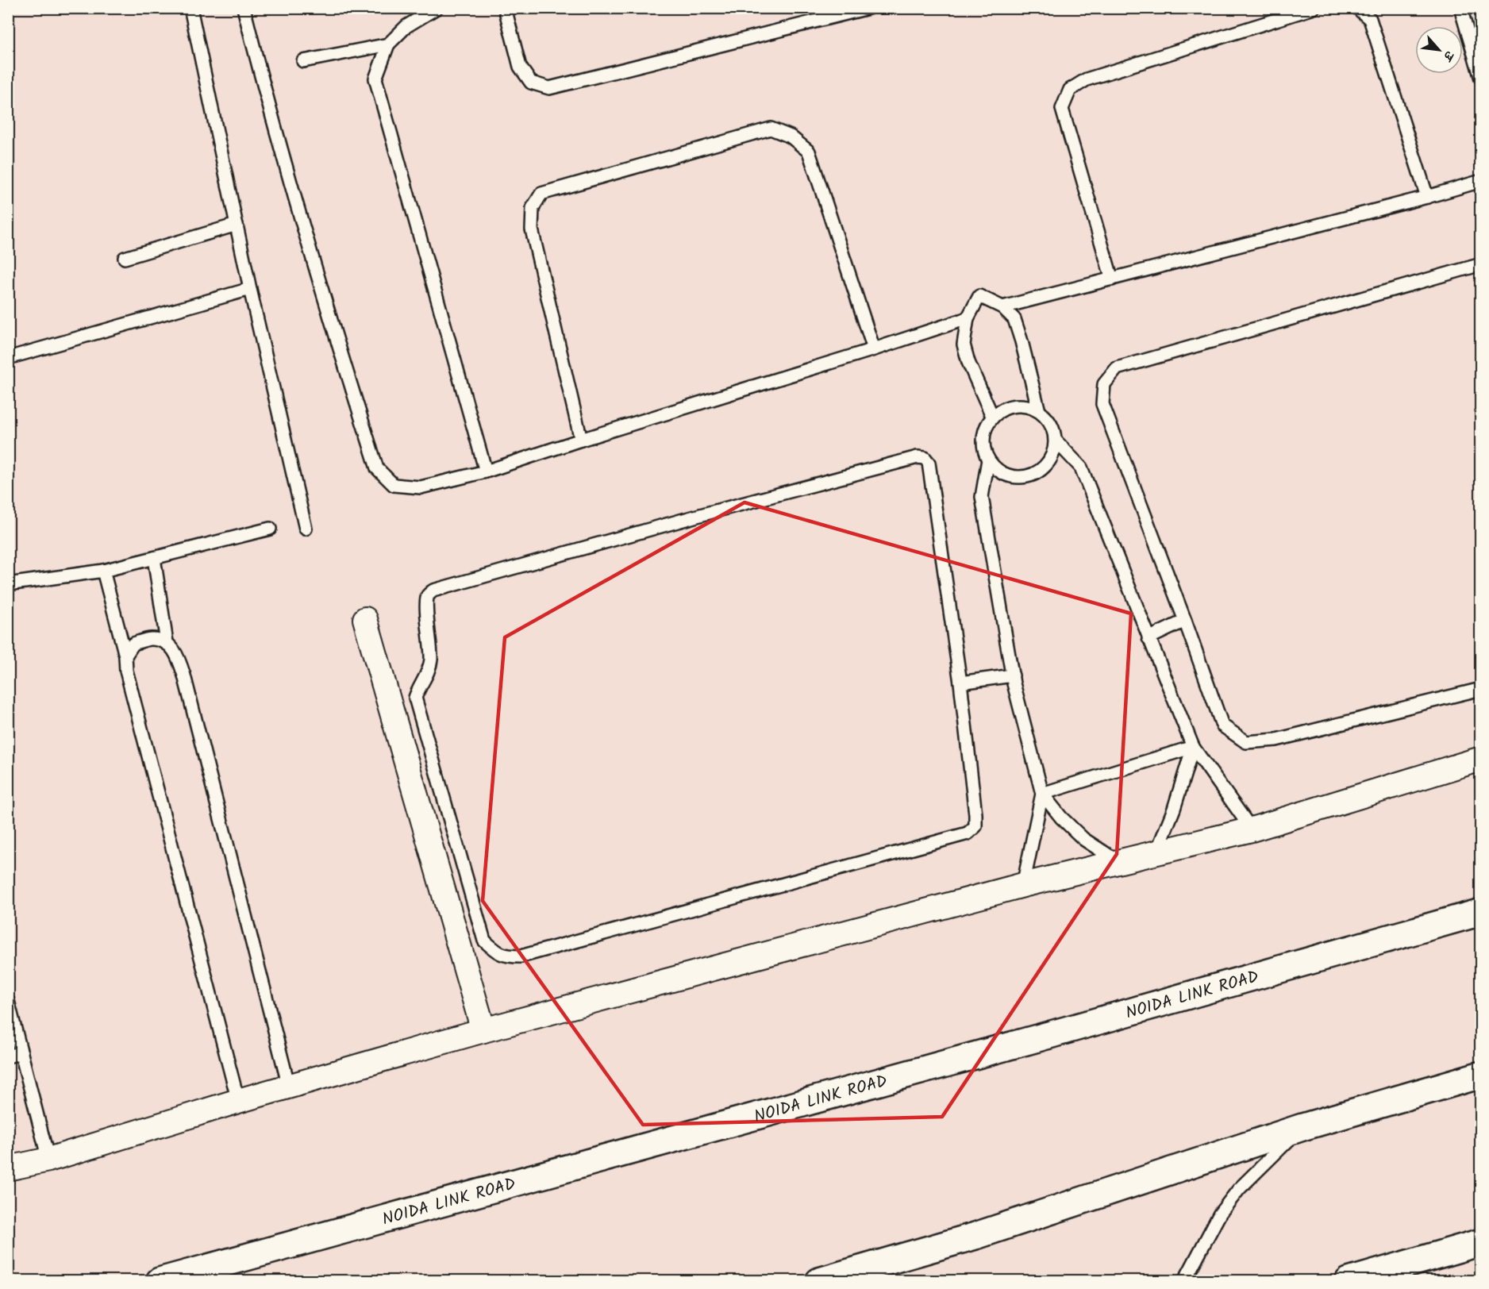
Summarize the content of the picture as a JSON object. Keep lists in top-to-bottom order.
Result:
{
  "streets": {
    "main road": ["NOIDA LINK ROAD"]
  },
  "north": "bottom right"
}
